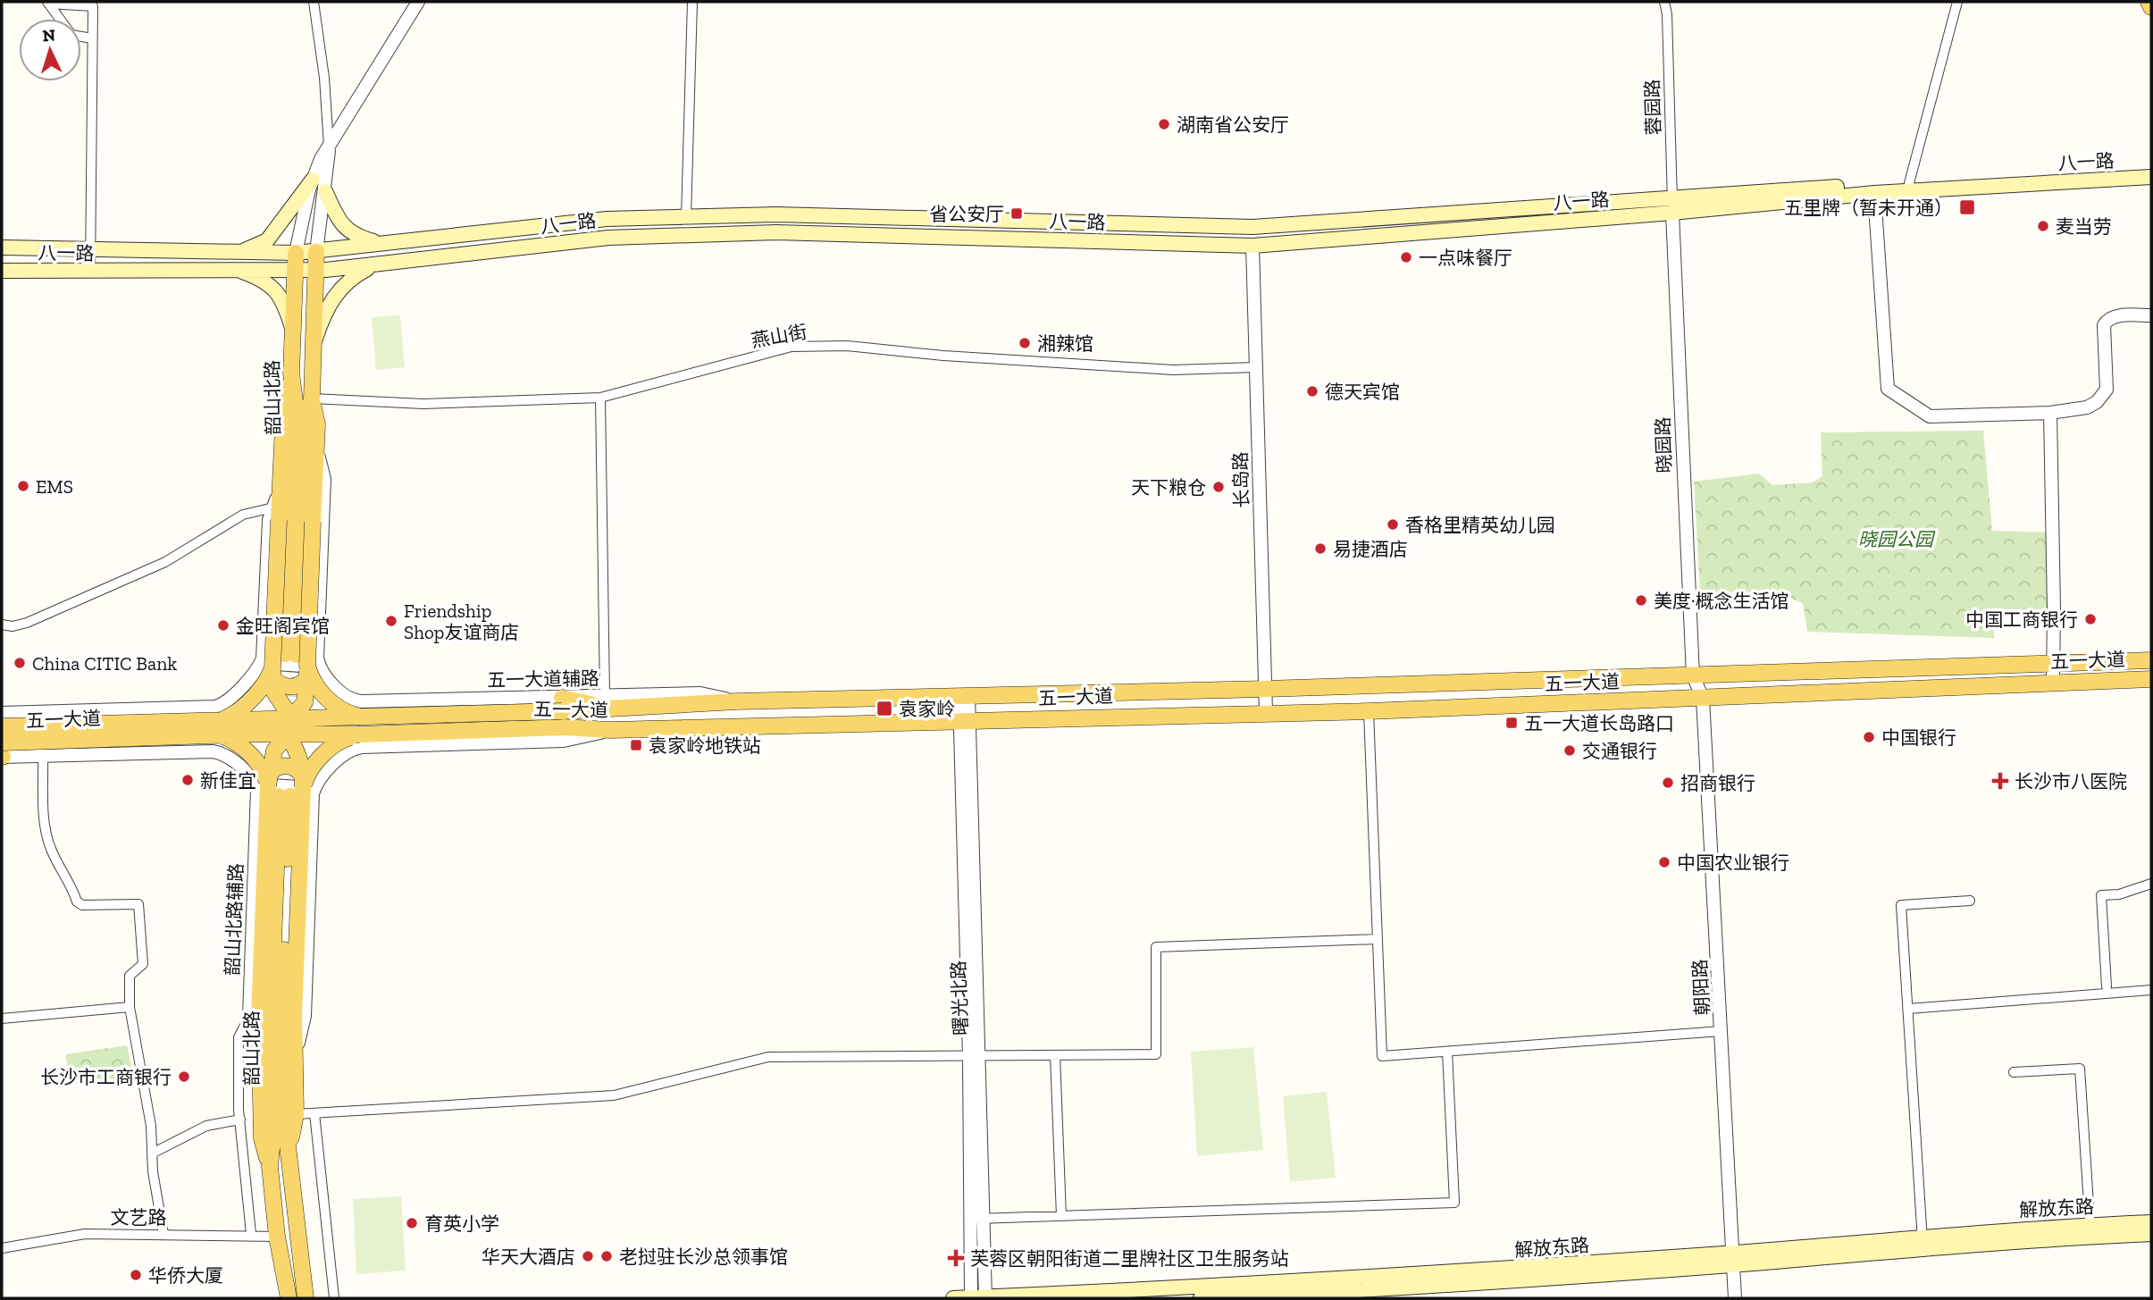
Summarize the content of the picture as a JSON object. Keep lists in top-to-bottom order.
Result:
{
  "streets": {
    "main road": [
      "八一路",
      "韶山北路",
      "五一大道",
      "解放东路"
    ],
    "street": [
      "蓉园路",
      "燕山街",
      "晓园路",
      "长岛路",
      "五一大道辅路",
      "朝阳路",
      "曙光北路",
      "文艺路"
    ]
  },
  "crossings": [
    ["蓉园路", "八一路"],
    ["蓉园路", "晓园路"],
    ["八一路", "韶山北路"],
    ["八一路", "晓园路"],
    ["八一路", "长岛路"],
    ["燕山街", "韶山北路"],
    ["燕山街", "长岛路"],
    ["韶山北路", "文艺路"],
    ["晓园路", "五一大道"],
    ["晓园路", "朝阳路"],
    ["长岛路", "五一大道"],
    ["五一大道", "五一大道辅路"],
    ["五一大道", "朝阳路"],
    ["五一大道", "曙光北路"],
    ["朝阳路", "解放东路"],
    ["曙光北路", "解放东路"]
  ],
  "parks": ["晓园公园"],
  "places": {
    "other": [
      "湖南省公安厅",
      "麦当劳",
      "一点味餐厅",
      "湘辣馆",
      "德天宾馆",
      "EMS",
      "天下粮仓",
      "香格里精英幼儿园",
      "易捷酒店",
      "美度·概念生活馆",
      "中国工商银行",
      "Friendship Shop友谊商店",
      "金旺阁宾馆",
      "China CITIC Bank",
      "中国银行",
      "交通银行",
      "新佳宜",
      "招商银行",
      "中国农业银行",
      "长沙市工商银行",
      "育英小学",
      "华天大酒店",
      "老挝驻长沙总领事馆",
      "华侨大厦"
    ],
    "transit": [
      "五里牌（暂未开通）",
      "省公安厅",
      "袁家岭",
      "五一大道长岛路口",
      "袁家岭地铁站"
    ],
    "health": ["长沙市八医院", "芙蓉区朝阳街道二里牌社区卫生服务站"]
  },
  "north": "top"
}
